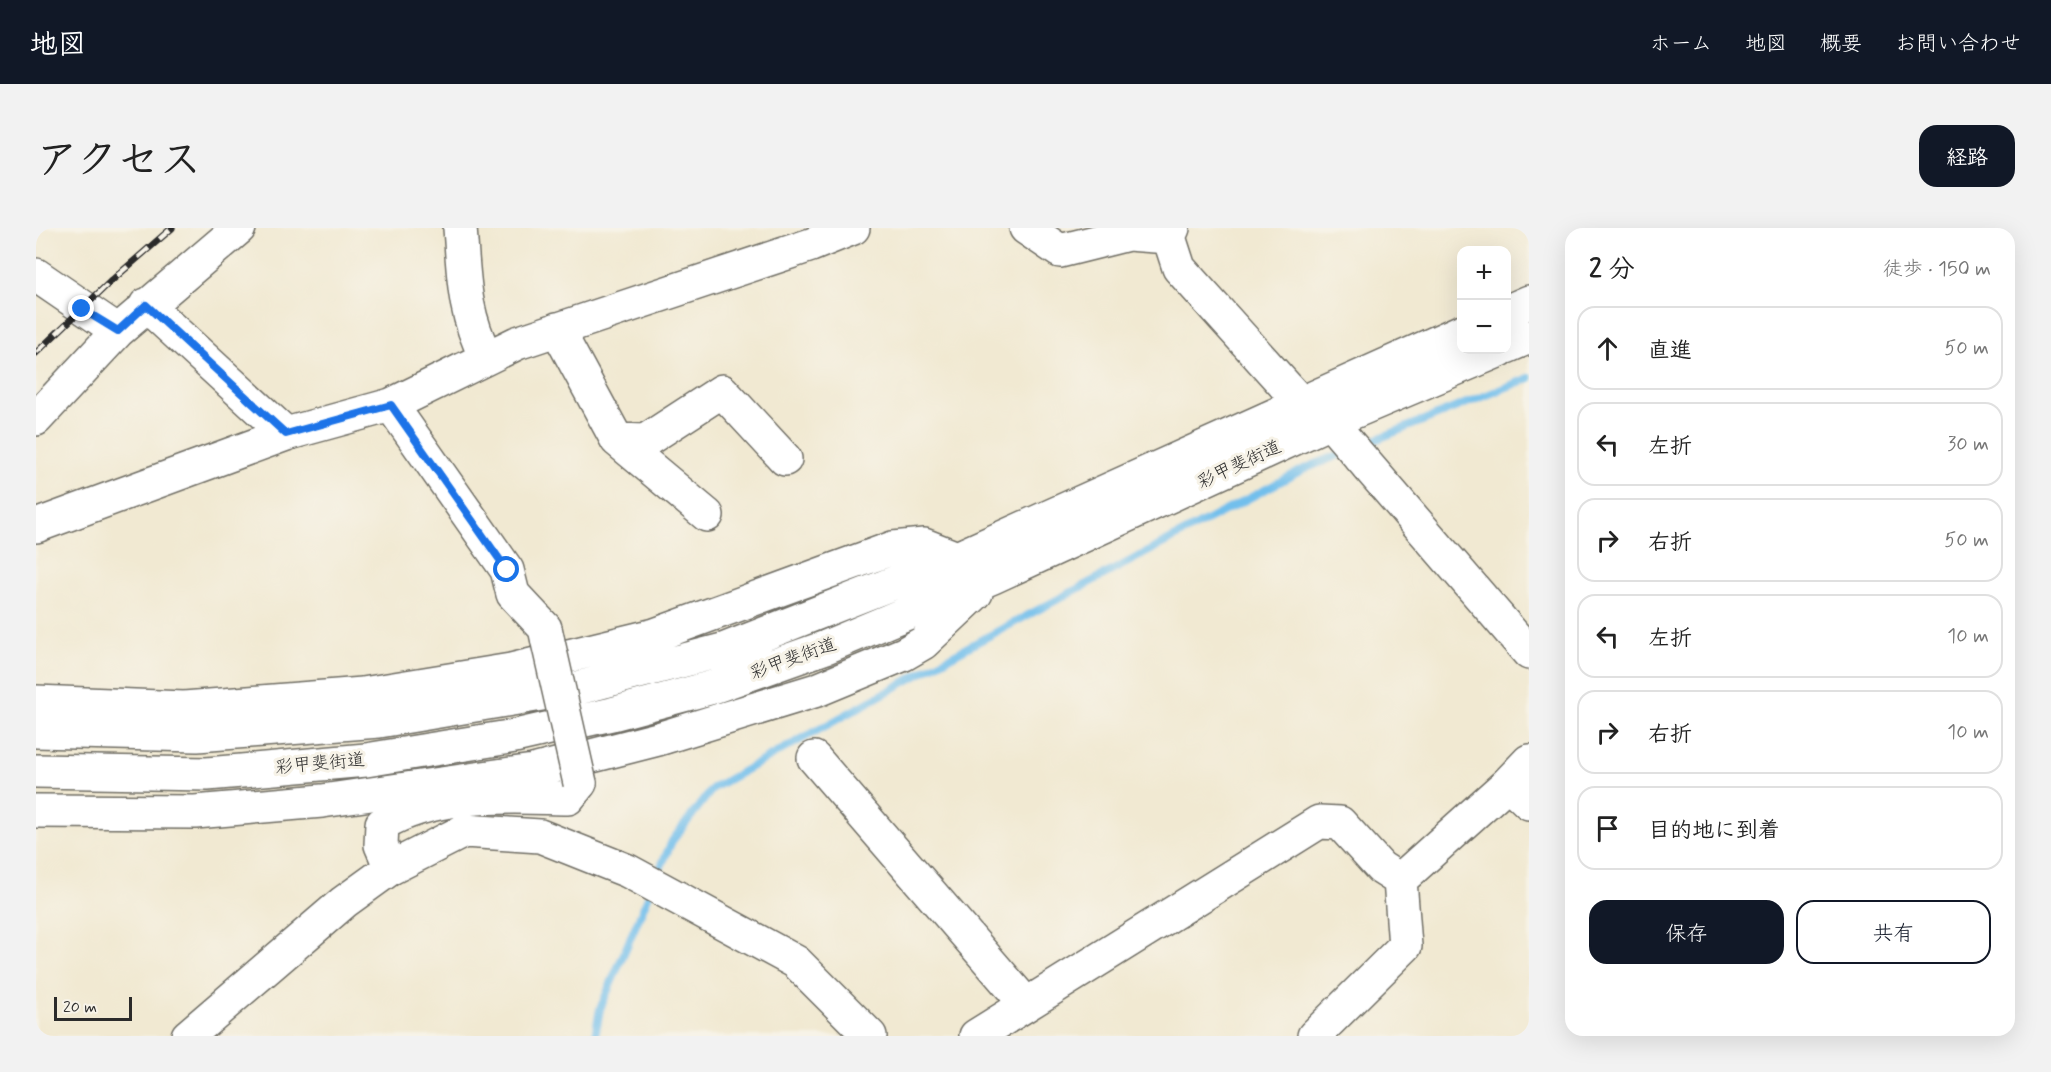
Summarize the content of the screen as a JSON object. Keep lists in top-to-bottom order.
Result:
{
  "streets": {
    "main road": ["彩甲斐街道"]
  },
  "scale_bar": "20 m",
  "page": {
    "header": "地図",
    "nav": [
      "ホーム",
      "地図",
      "概要",
      "お問い合わせ"
    ],
    "title": "アクセス",
    "buttons": [
      "経路",
      ["保存", "共有"]
    ],
    "heading": ["2 分", "徒歩 · 150 m"],
    "map_buttons": ["+", "−"],
    "list": [
      ["直進", "50 m"],
      ["左折", "30 m"],
      ["右折", "50 m"],
      ["左折", "10 m"],
      ["右折", "10 m"],
      "目的地に到着"
    ],
    "scale": "20 m"
  }
}
